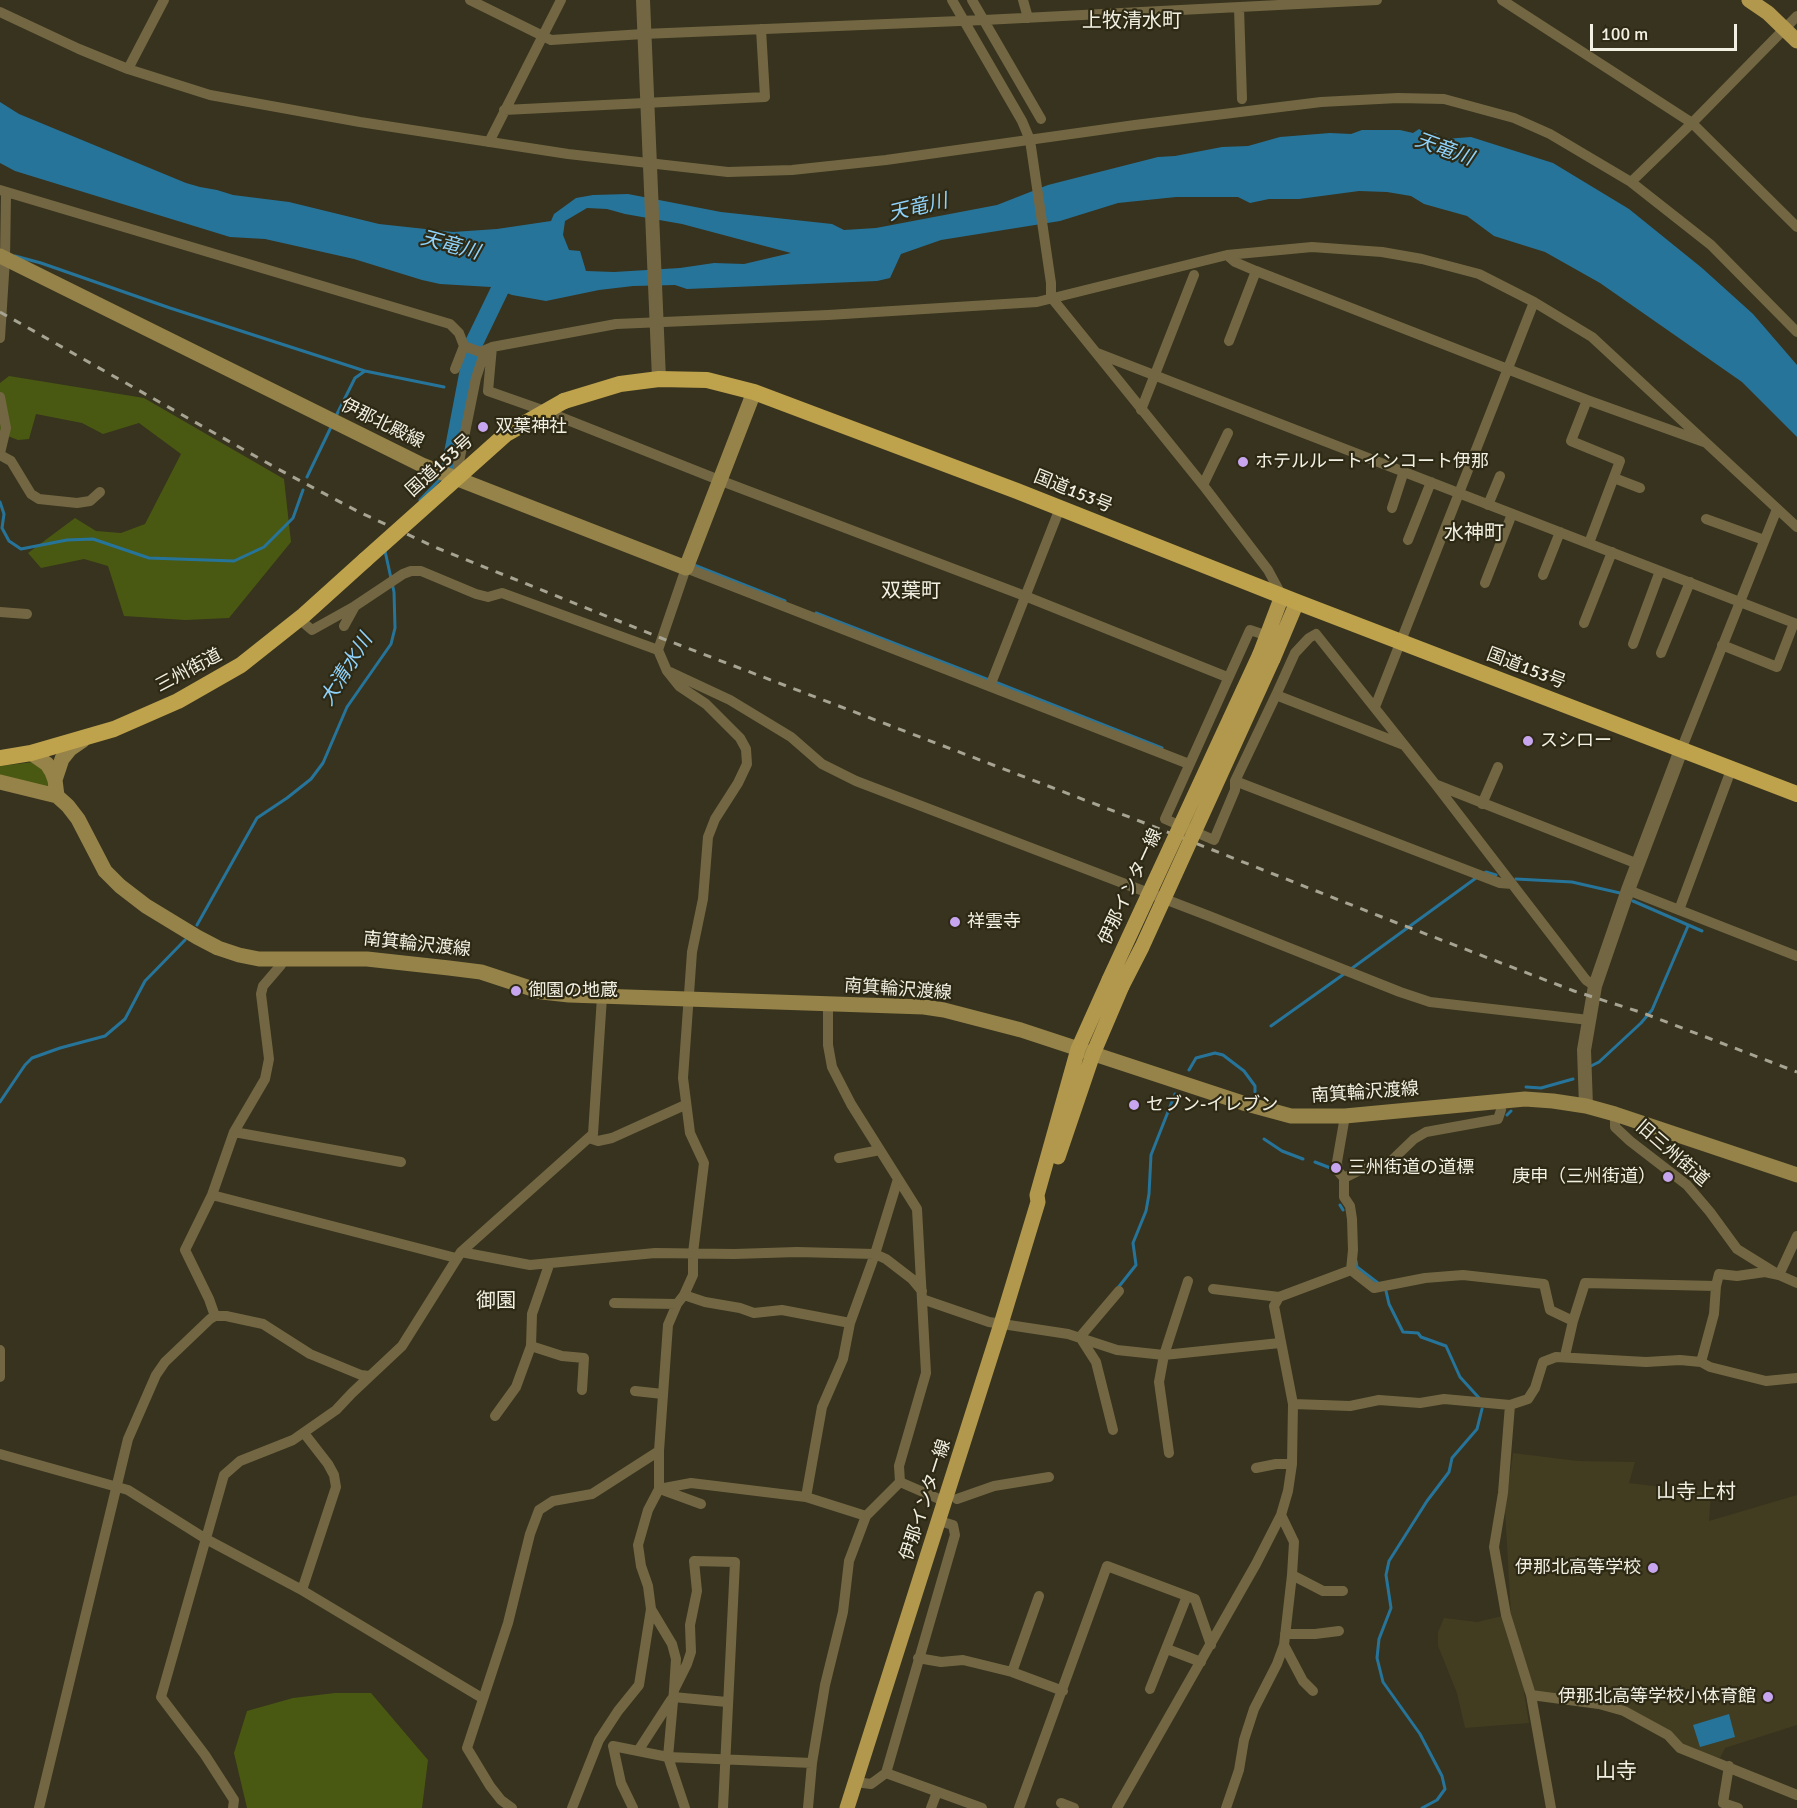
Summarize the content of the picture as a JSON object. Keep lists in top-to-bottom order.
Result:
{
  "streets": {
    "highway": ["国道153号", "三州街道"],
    "main road": ["伊那北殿線", "伊那インター線", "南箕輪沢渡線"],
    "street": ["旧三州街道"]
  },
  "crossings": [
    ["国道153号", "三州街道"],
    ["国道153号", "伊那インター線"],
    ["伊那インター線", "南箕輪沢渡線"],
    ["南箕輪沢渡線", "旧三州街道"]
  ],
  "districts": [
    "上牧清水町",
    "水神町",
    "双葉町",
    "御園",
    "山寺上村",
    "山寺"
  ],
  "water": ["天竜川", "大清水川"],
  "places": [
    "双葉神社",
    "ホテルルートインコート伊那",
    "スシロー",
    "祥雲寺",
    "御園の地蔵",
    "セブン-イレブン",
    "三州街道の道標",
    "庚申（三州街道）",
    "伊那北高等学校",
    "伊那北高等学校小体育館"
  ],
  "scale_bar": "100 m"
}
